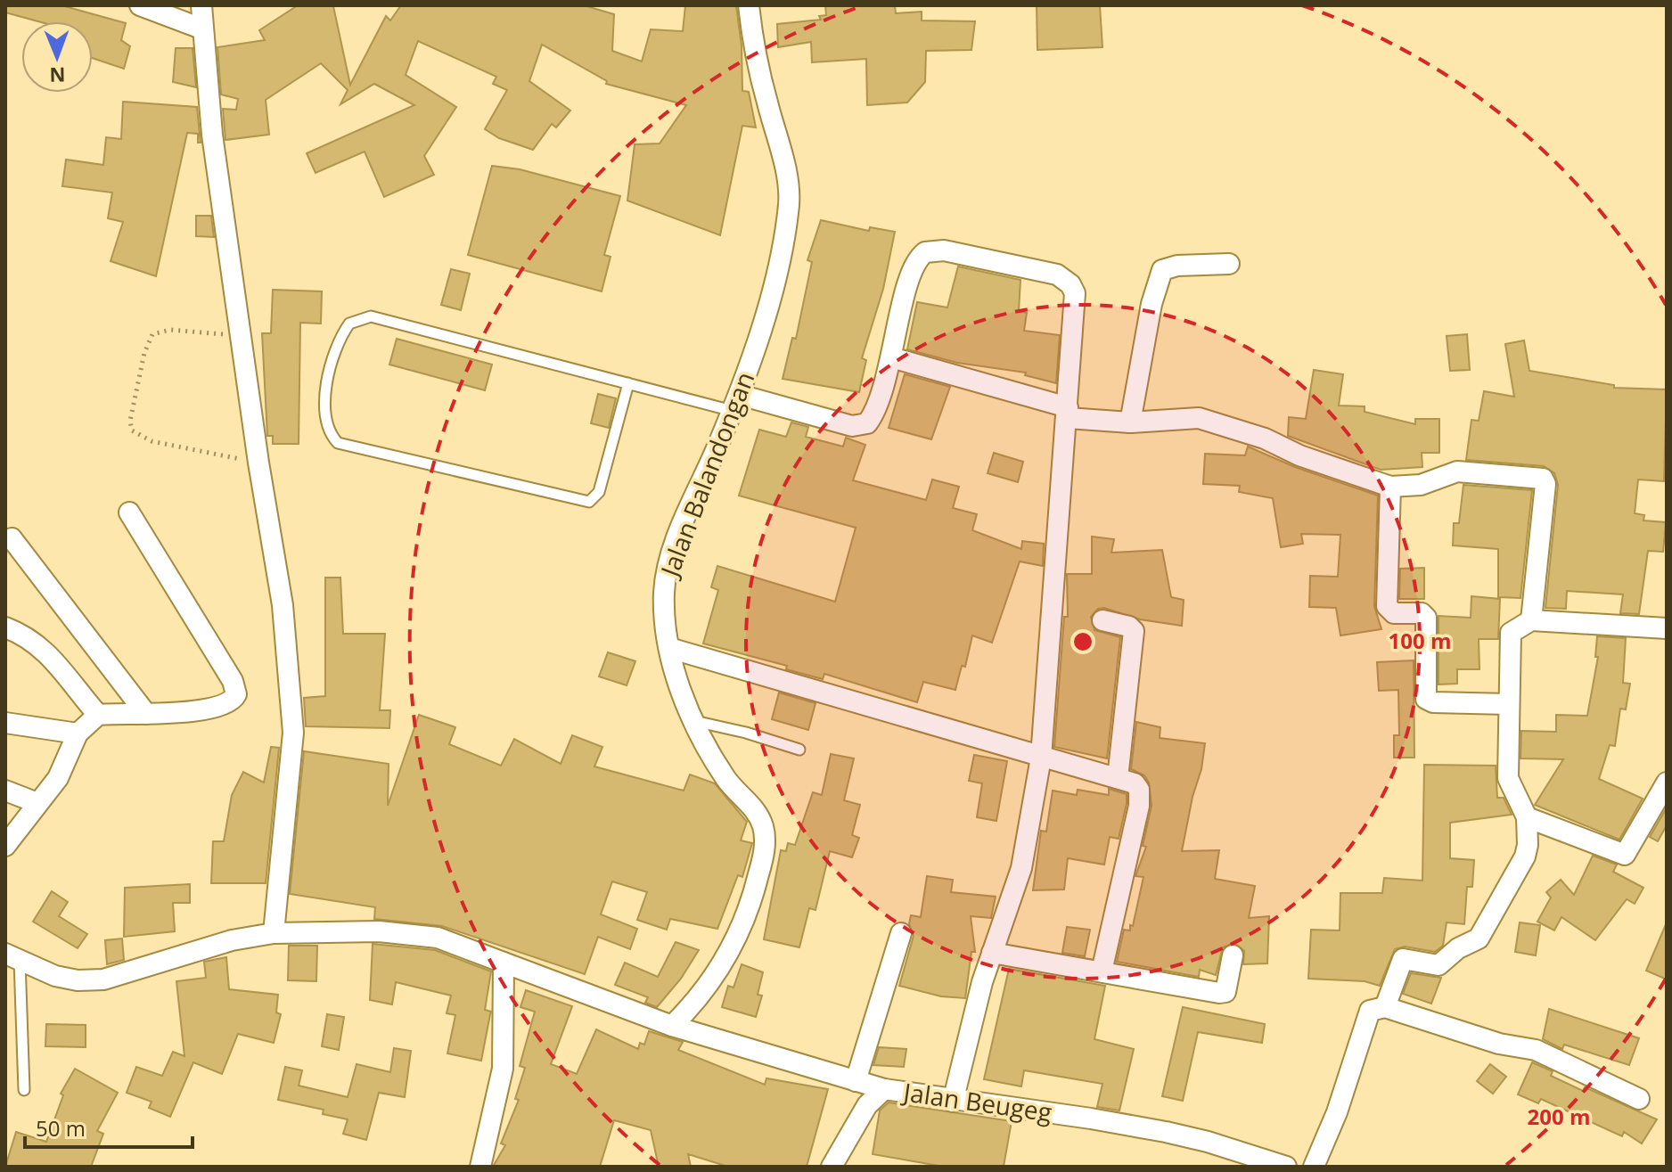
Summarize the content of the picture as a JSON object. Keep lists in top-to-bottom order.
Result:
{
  "streets": {
    "street": ["Jalan Balandongan", "Jalan Beugeg"]
  },
  "crossings": [
    ["Jalan Balandongan", "Jalan Beugeg"]
  ],
  "scale_bar": "50 m",
  "north": "bottom",
  "rings": ["100 m", "200 m"]
}
